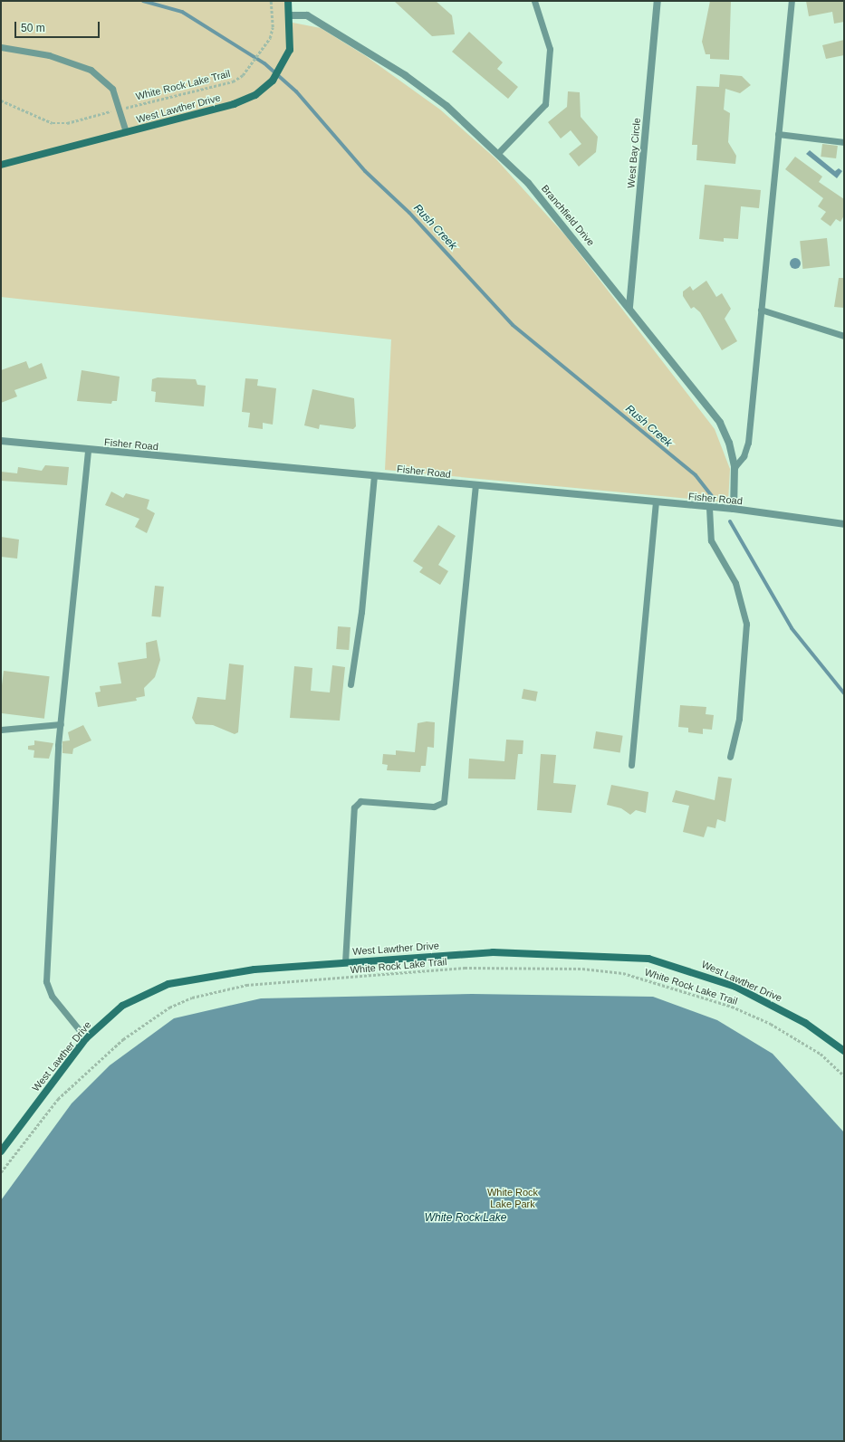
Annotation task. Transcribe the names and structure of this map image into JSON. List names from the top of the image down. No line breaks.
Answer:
{"streets":{"street":["West Lawther Drive","West Bay Circle","Branchfield Drive","Fisher Road"],"path":["White Rock Lake Trail"]},"crossings":[["West Lawther Drive","Branchfield Drive"],["West Bay Circle","Branchfield Drive"],["Branchfield Drive","Fisher Road"]],"water":["Rush Creek","White Rock Lake"],"parks":["White Rock Lake Park"],"scale_bar":"50 m"}
